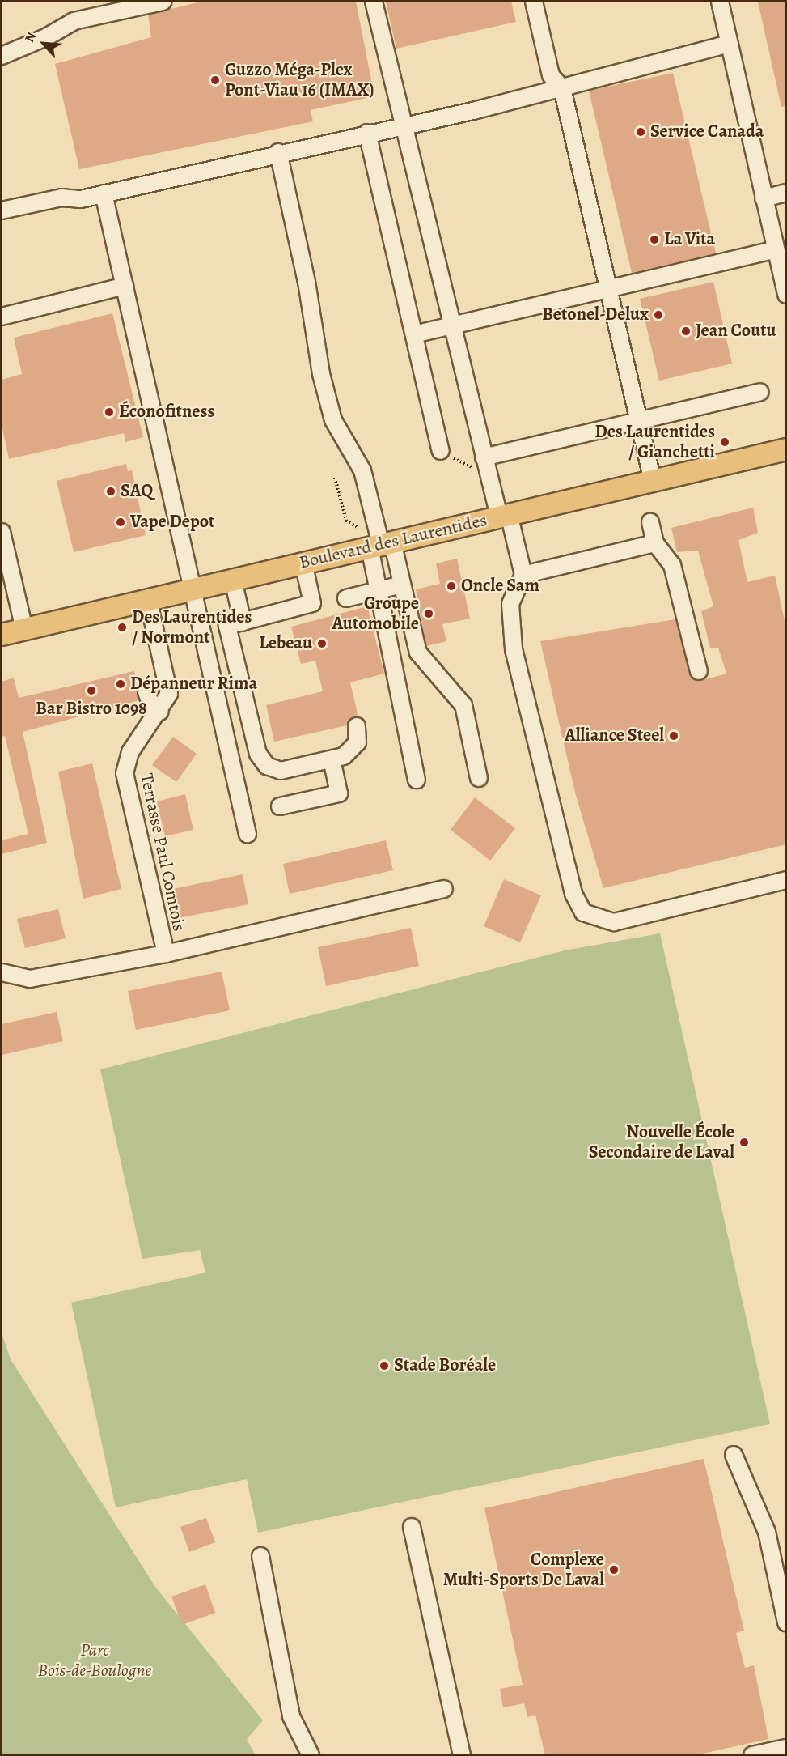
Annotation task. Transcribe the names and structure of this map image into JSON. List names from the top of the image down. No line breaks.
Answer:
{"streets":{"main road":["Boulevard des Laurentides"],"street":["Terrasse Paul Comtois"]},"crossings":[["Boulevard des Laurentides","Terrasse Paul Comtois"]],"parks":["Parc Bois-de-Boulogne"],"places":["Guzzo Méga-Plex Pont-Viau 16 (IMAX)","Service Canada","La Vita","Betonel-Delux","Jean Coutu","Éconofitness","Des Laurentides / Gianchetti","SAQ","Vape Depot","Oncle Sam","Groupe Automobile","Des Laurentides / Normont","Lebeau","Dépanneur Rima","Bar Bistro 1098","Alliance Steel","Nouvelle École Secondaire de Laval","Stade Boréale","Complexe Multi-Sports De Laval"],"north":"top left"}
